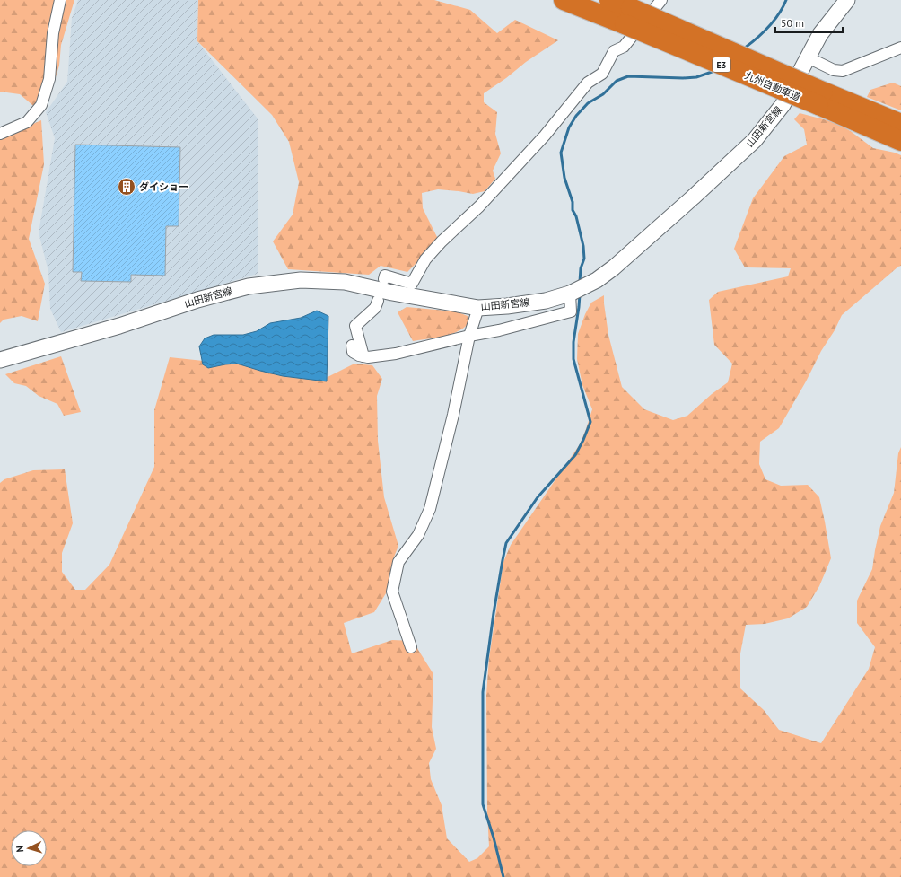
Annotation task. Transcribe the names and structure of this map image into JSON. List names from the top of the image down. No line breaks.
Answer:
{"streets":{"highway":["E3","九州自動車道"],"main road":["山田新宮線"]},"places":{"building":["ダイショー"]},"scale_bar":"50 m","north":"left"}
